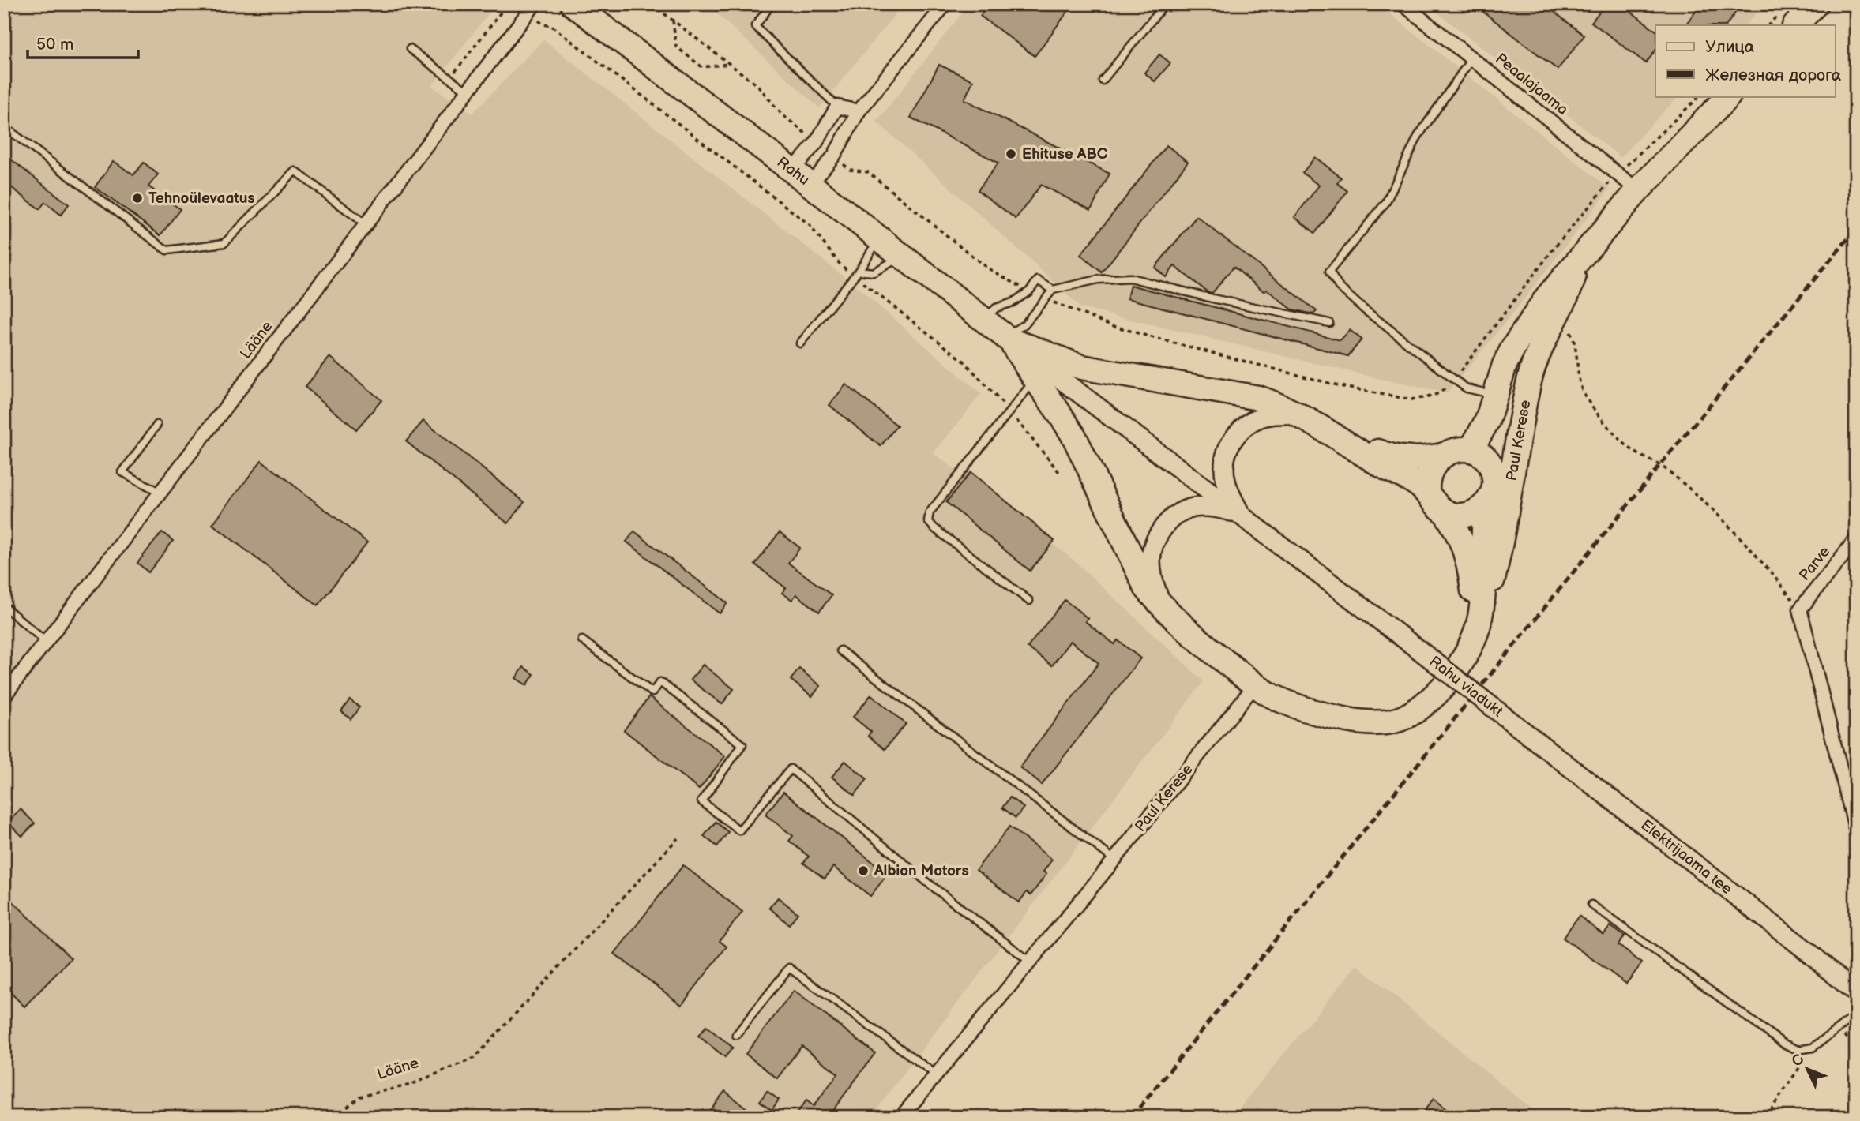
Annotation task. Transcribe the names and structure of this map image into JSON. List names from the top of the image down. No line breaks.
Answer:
{"streets":{"highway":["Rahu","Paul Kerese"],"street":["Peaalajaama","Lääne","Parve","Rahu viadukt","Elektrijaama tee"]},"crossings":[["Peaalajaama","Paul Kerese"],["Rahu","Rahu viadukt"],["Rahu viadukt","Elektrijaama tee"]],"places":["Ehituse ABC","Tehnoülevaatus","Albion Motors"],"legend":["Улица","Железная дорога"],"scale_bar":"50 m","north":"top left"}
